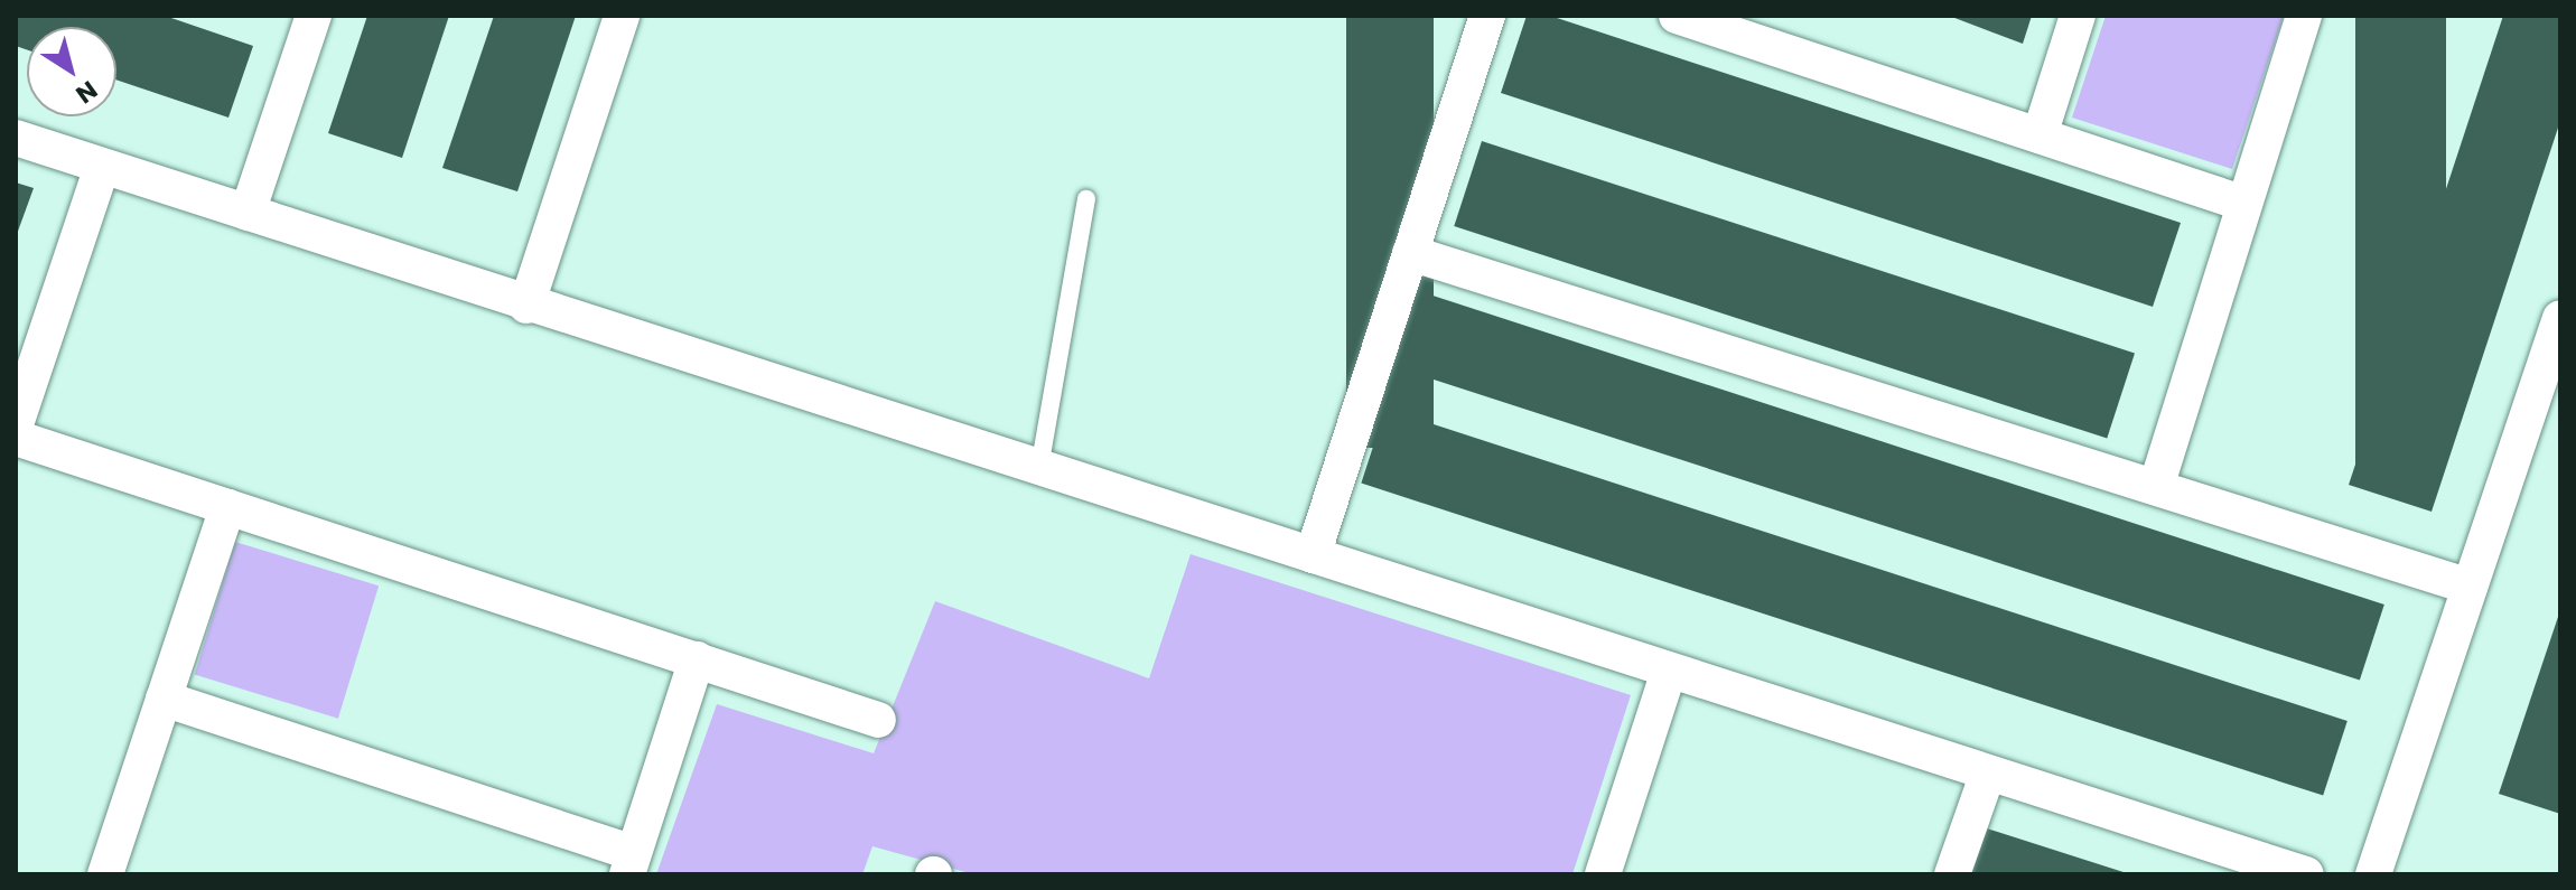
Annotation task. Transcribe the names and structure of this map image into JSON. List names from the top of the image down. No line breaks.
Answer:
{"north":"bottom right"}
